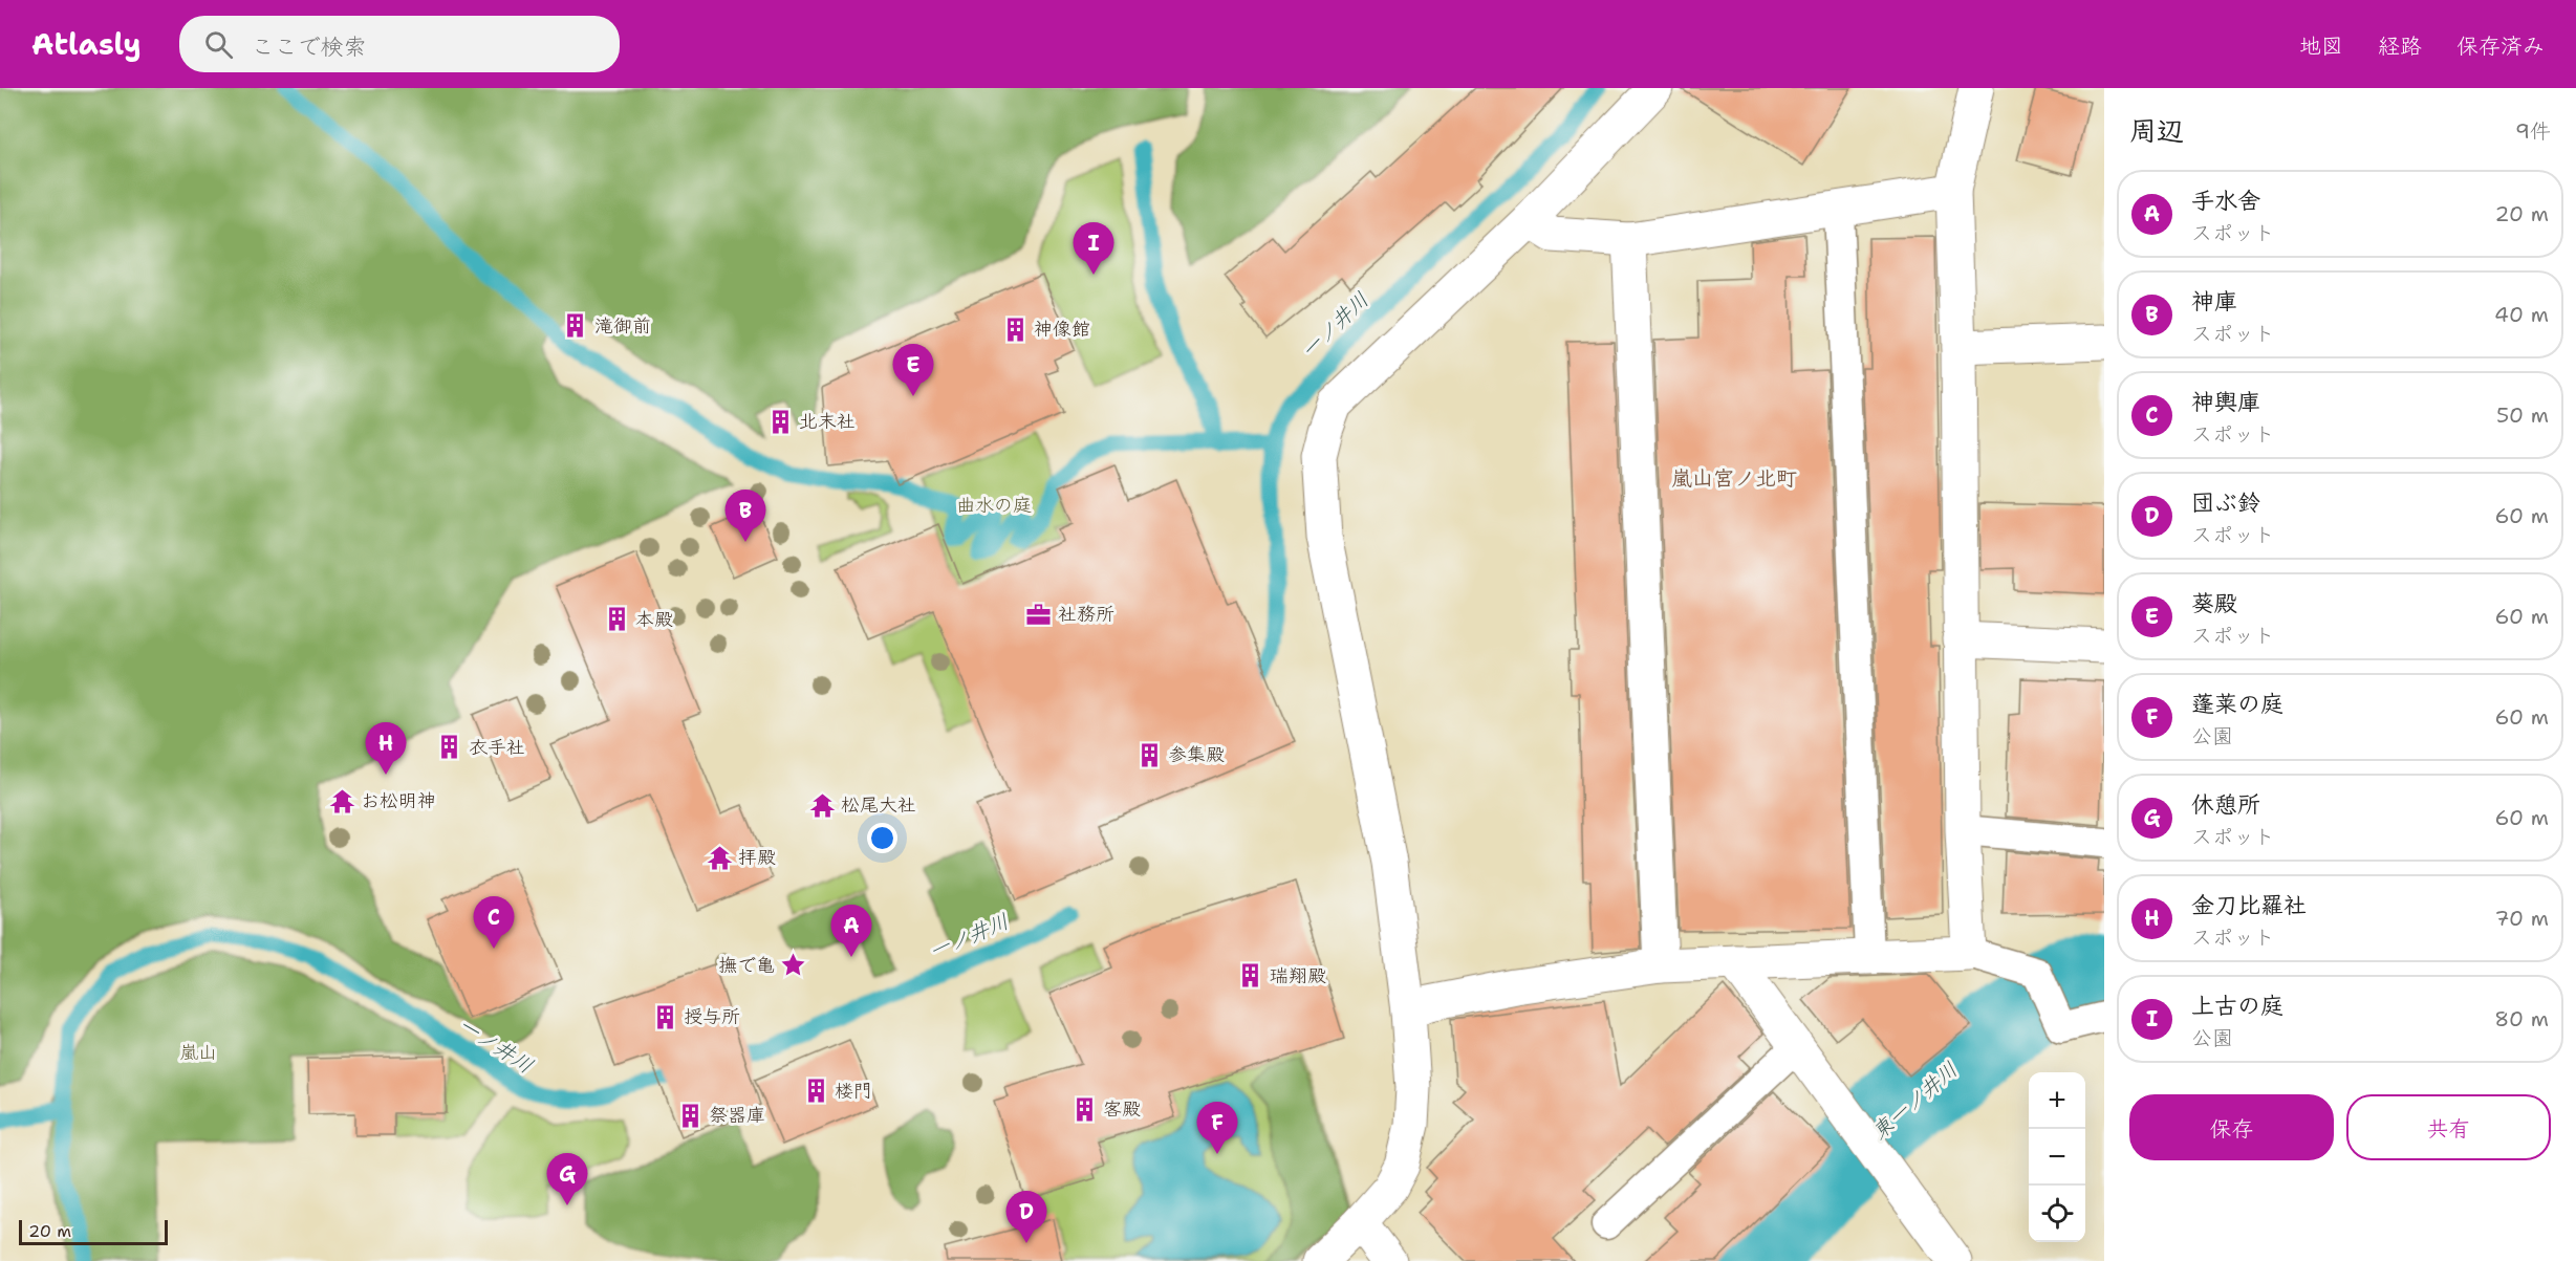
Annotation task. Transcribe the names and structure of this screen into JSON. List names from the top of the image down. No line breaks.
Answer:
{"districts":["嵐山宮ノ北町"],"water":["一ノ井川","東一ノ井川"],"parks":["曲水の庭","嵐山"],"places":{"building":["滝御前","神像館","北末社","本殿","衣手社","参集殿","瑞翔殿","授与所","楼門","客殿","祭器庫"],"office":["社務所"],"temple":["お松明神","松尾大社","拝殿"],"place":["撫で亀"]},"scale_bar":"20 m","page":{"header":"Atlasly","search":"ここで検索","nav":["地図","経路","保存済み"],"heading":["周辺","9件"],"list":[{"mark":"A","name":"手水舍","note":"スポット","value":"20 m"},{"mark":"B","name":"神庫","note":"スポット","value":"40 m"},{"mark":"C","name":"神輿庫","note":"スポット","value":"50 m"},{"mark":"D","name":"団ぶ鈴","note":"スポット","value":"60 m"},{"mark":"E","name":"葵殿","note":"スポット","value":"60 m"},{"mark":"F","name":"蓬莱の庭","note":"公園","value":"60 m"},{"mark":"G","name":"休憩所","note":"スポット","value":"60 m"},{"mark":"H","name":"金刀比羅社","note":"スポット","value":"70 m"},{"mark":"I","name":"上古の庭","note":"公園","value":"80 m"}],"pins":["I","E","B","H","C","A","F","G","D"],"map_buttons":["+","−"],"buttons":["保存","共有"],"scale":"20 m"}}
